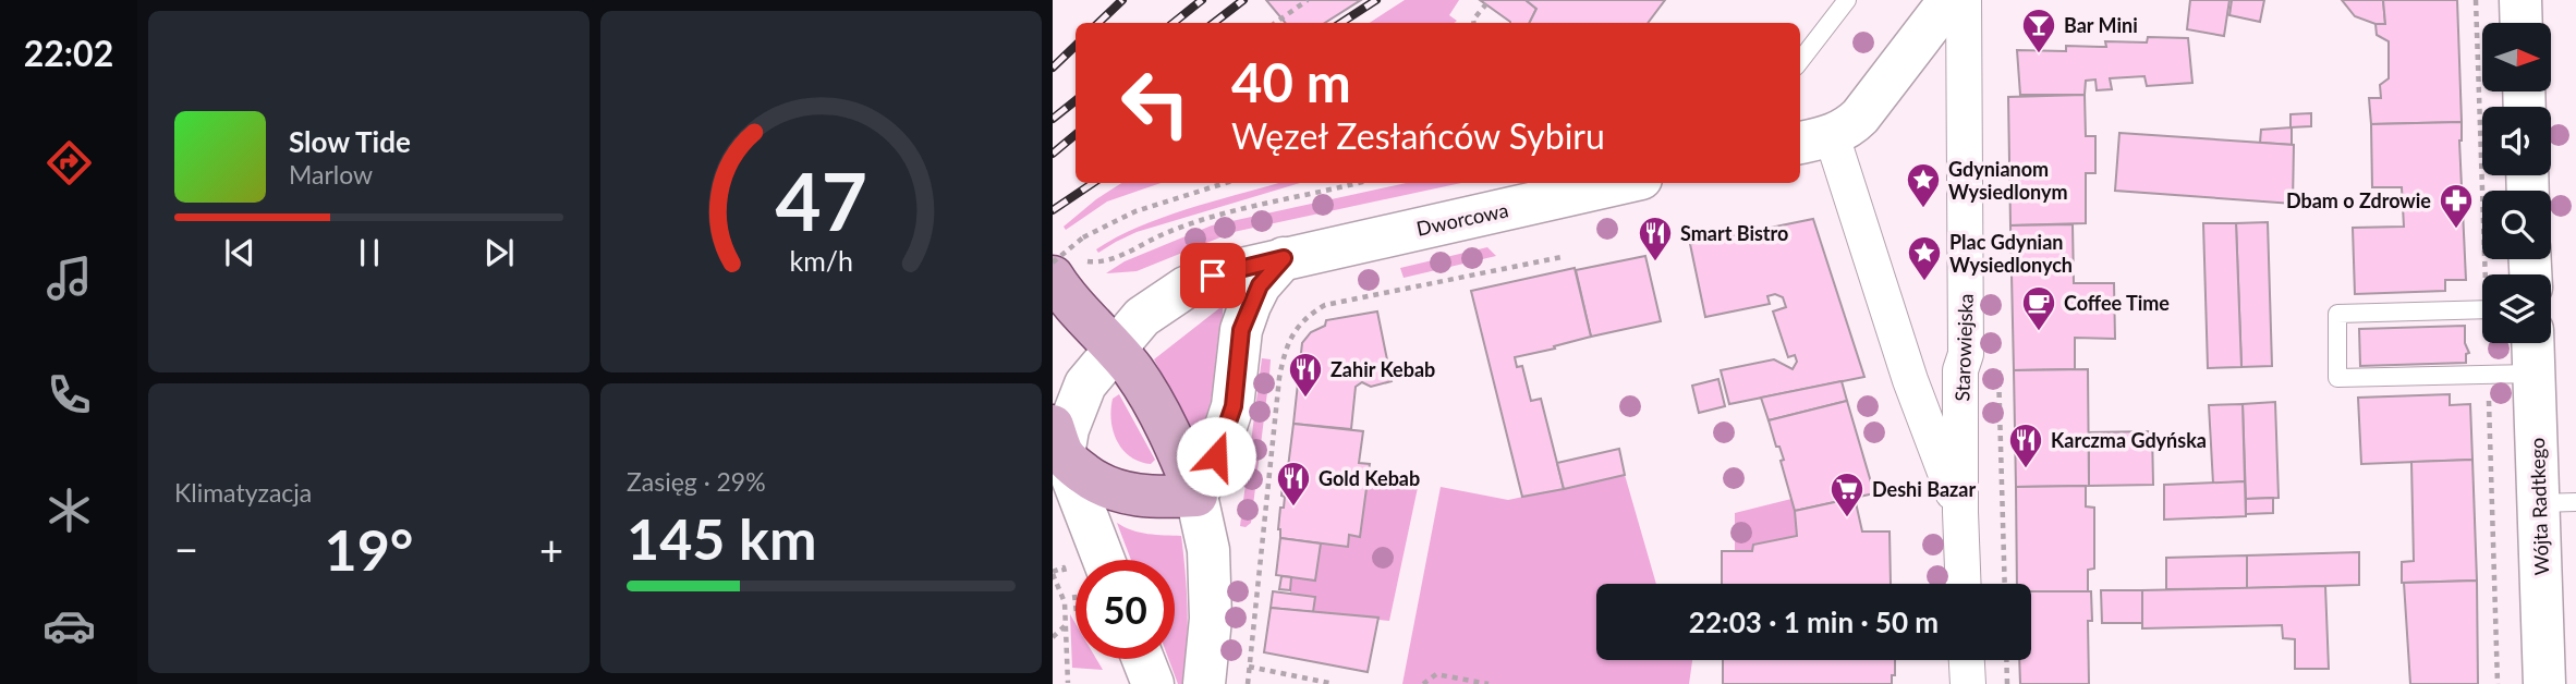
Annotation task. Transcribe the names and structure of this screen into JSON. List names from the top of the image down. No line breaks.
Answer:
{"streets":{"main road":["Dworcowa","Wójta Radtkego"],"street":["Starowiejska"]},"places":{"bar":["Bar Mini"],"place":["Gdynianom Wysiedlonym","Plac Gdynian Wysiedlonych"],"pharmacy":["Dbam o Zdrowie"],"restaurant":["Smart Bistro","Zahir Kebab","Karczma Gdyńska","Gold Kebab"],"cafe":["Coffee Time"],"supermarket":["Deshi Bazar"]},"north":"right","page":{"tabs":"22:02","turn":["40 m","Węzeł Zesłańców Sybiru"],"song":["Slow Tide","Marlow"],"tile":["Klimatyzacja",["Zasięg · 29%","145 km"]],"heat":["−","19°","+"],"limit":"50","trip":"22:03 · 1 min · 50 m","gauge":["47","km/h"]}}
